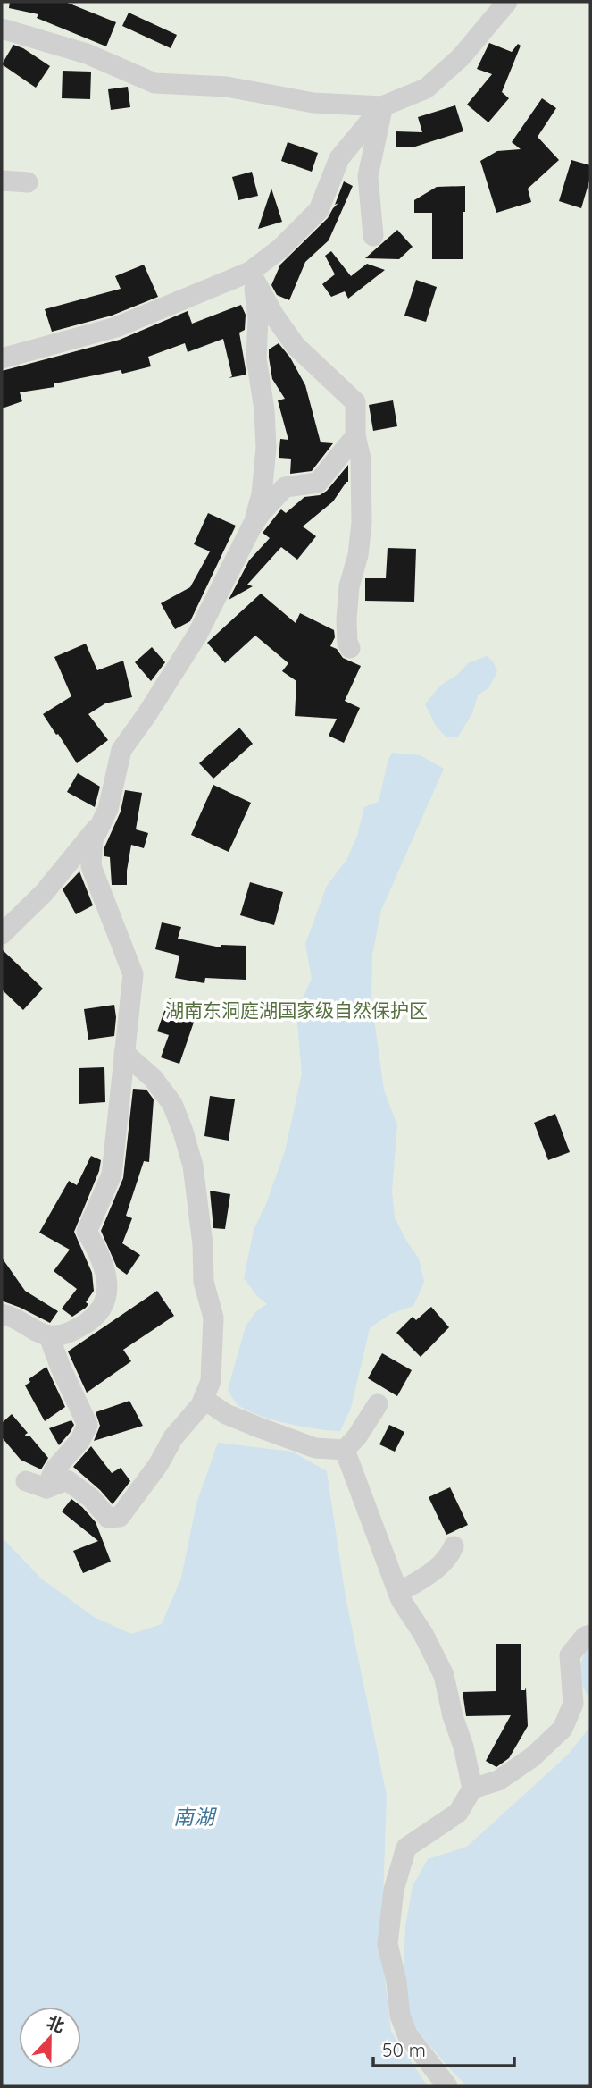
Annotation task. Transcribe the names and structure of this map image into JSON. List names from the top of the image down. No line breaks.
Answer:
{"water":["南湖"],"parks":["湖南东洞庭湖国家级自然保护区"],"scale_bar":"50 m","north":"top"}
